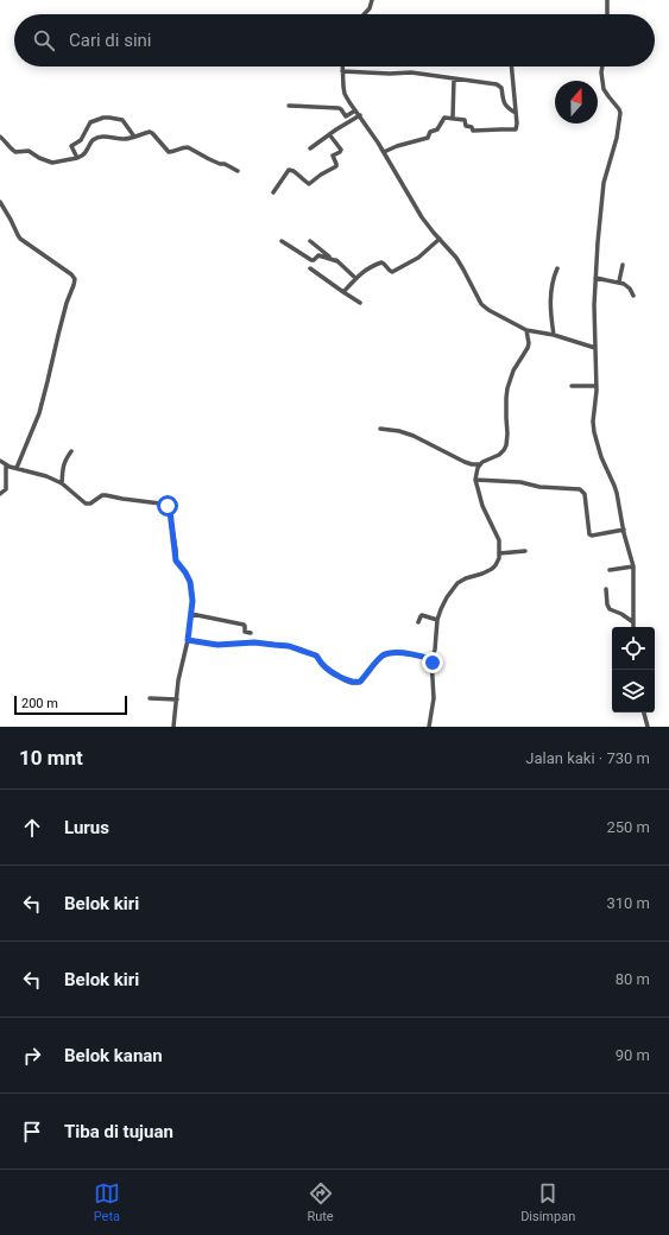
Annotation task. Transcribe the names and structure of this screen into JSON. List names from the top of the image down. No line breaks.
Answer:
{"scale_bar":"200 m","north":"top","page":{"search":"Cari di sini","scale":"200 m","heading":["10 mnt","Jalan kaki · 730 m"],"list":[["Lurus","250 m"],["Belok kiri","310 m"],["Belok kiri","80 m"],["Belok kanan","90 m"],"Tiba di tujuan"],"nav":["Peta","Rute","Disimpan"]}}
